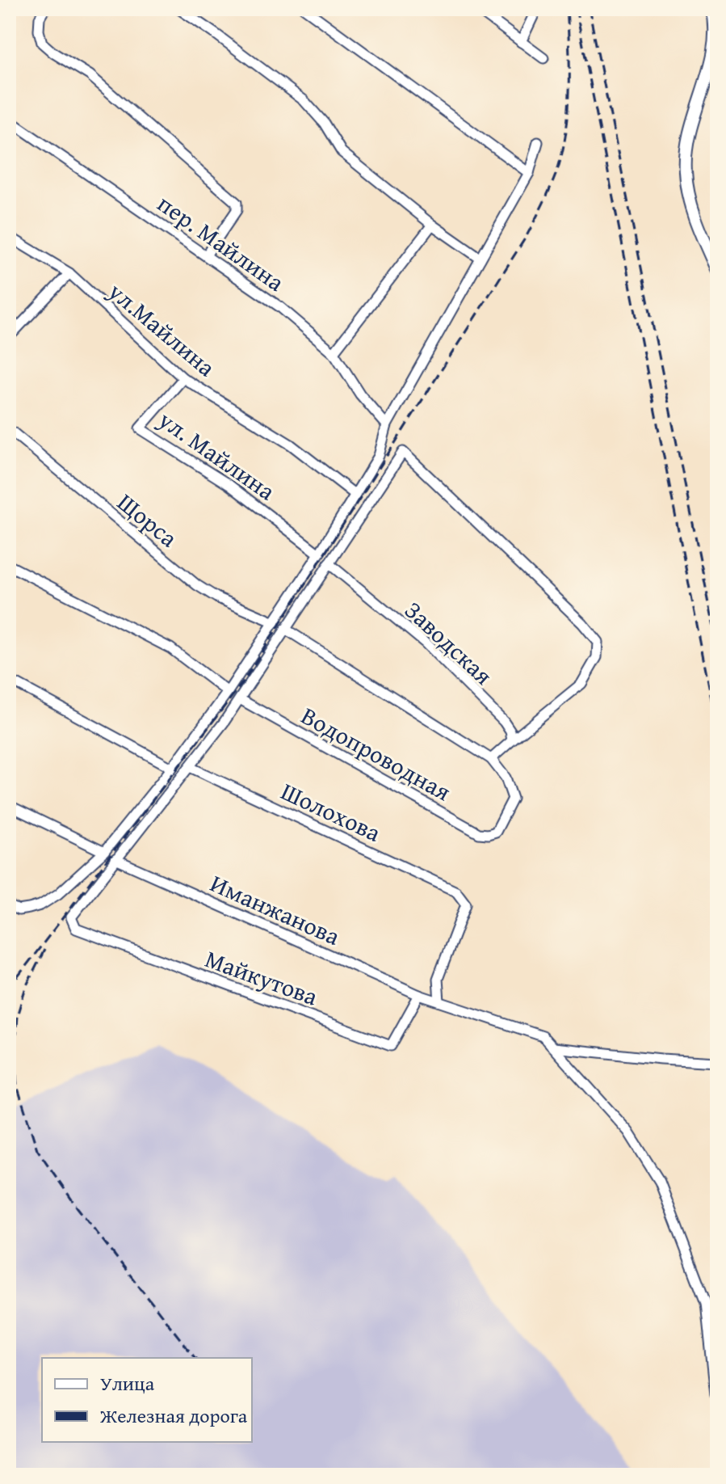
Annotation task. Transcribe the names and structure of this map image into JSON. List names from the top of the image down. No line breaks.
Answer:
{"streets":{"street":["пер. Майлина","ул.Майлина","ул. Майлина","Щорса","Заводская","Водопроводная","Шолохова","Иманжанова","Майкутова"]},"crossings":[["ул.Майлина","ул. Майлина"],["Шолохова","Иманжанова"],["Иманжанова","Майкутова"]],"legend":["Улица","Железная дорога"]}
